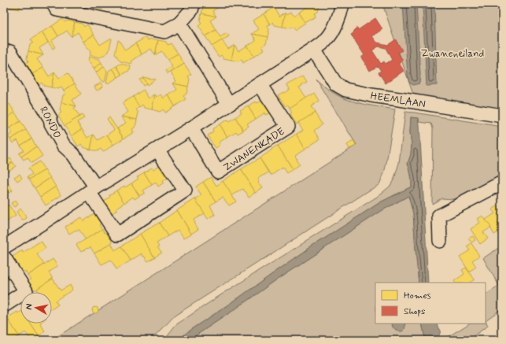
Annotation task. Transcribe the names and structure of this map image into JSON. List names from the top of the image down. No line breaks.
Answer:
{"streets":{"street":["HEEMLAAN","RONDO","ZWANENKADE"]},"parks":["Zwaneneiland"],"legend":["Homes","Shops"],"north":"left"}
